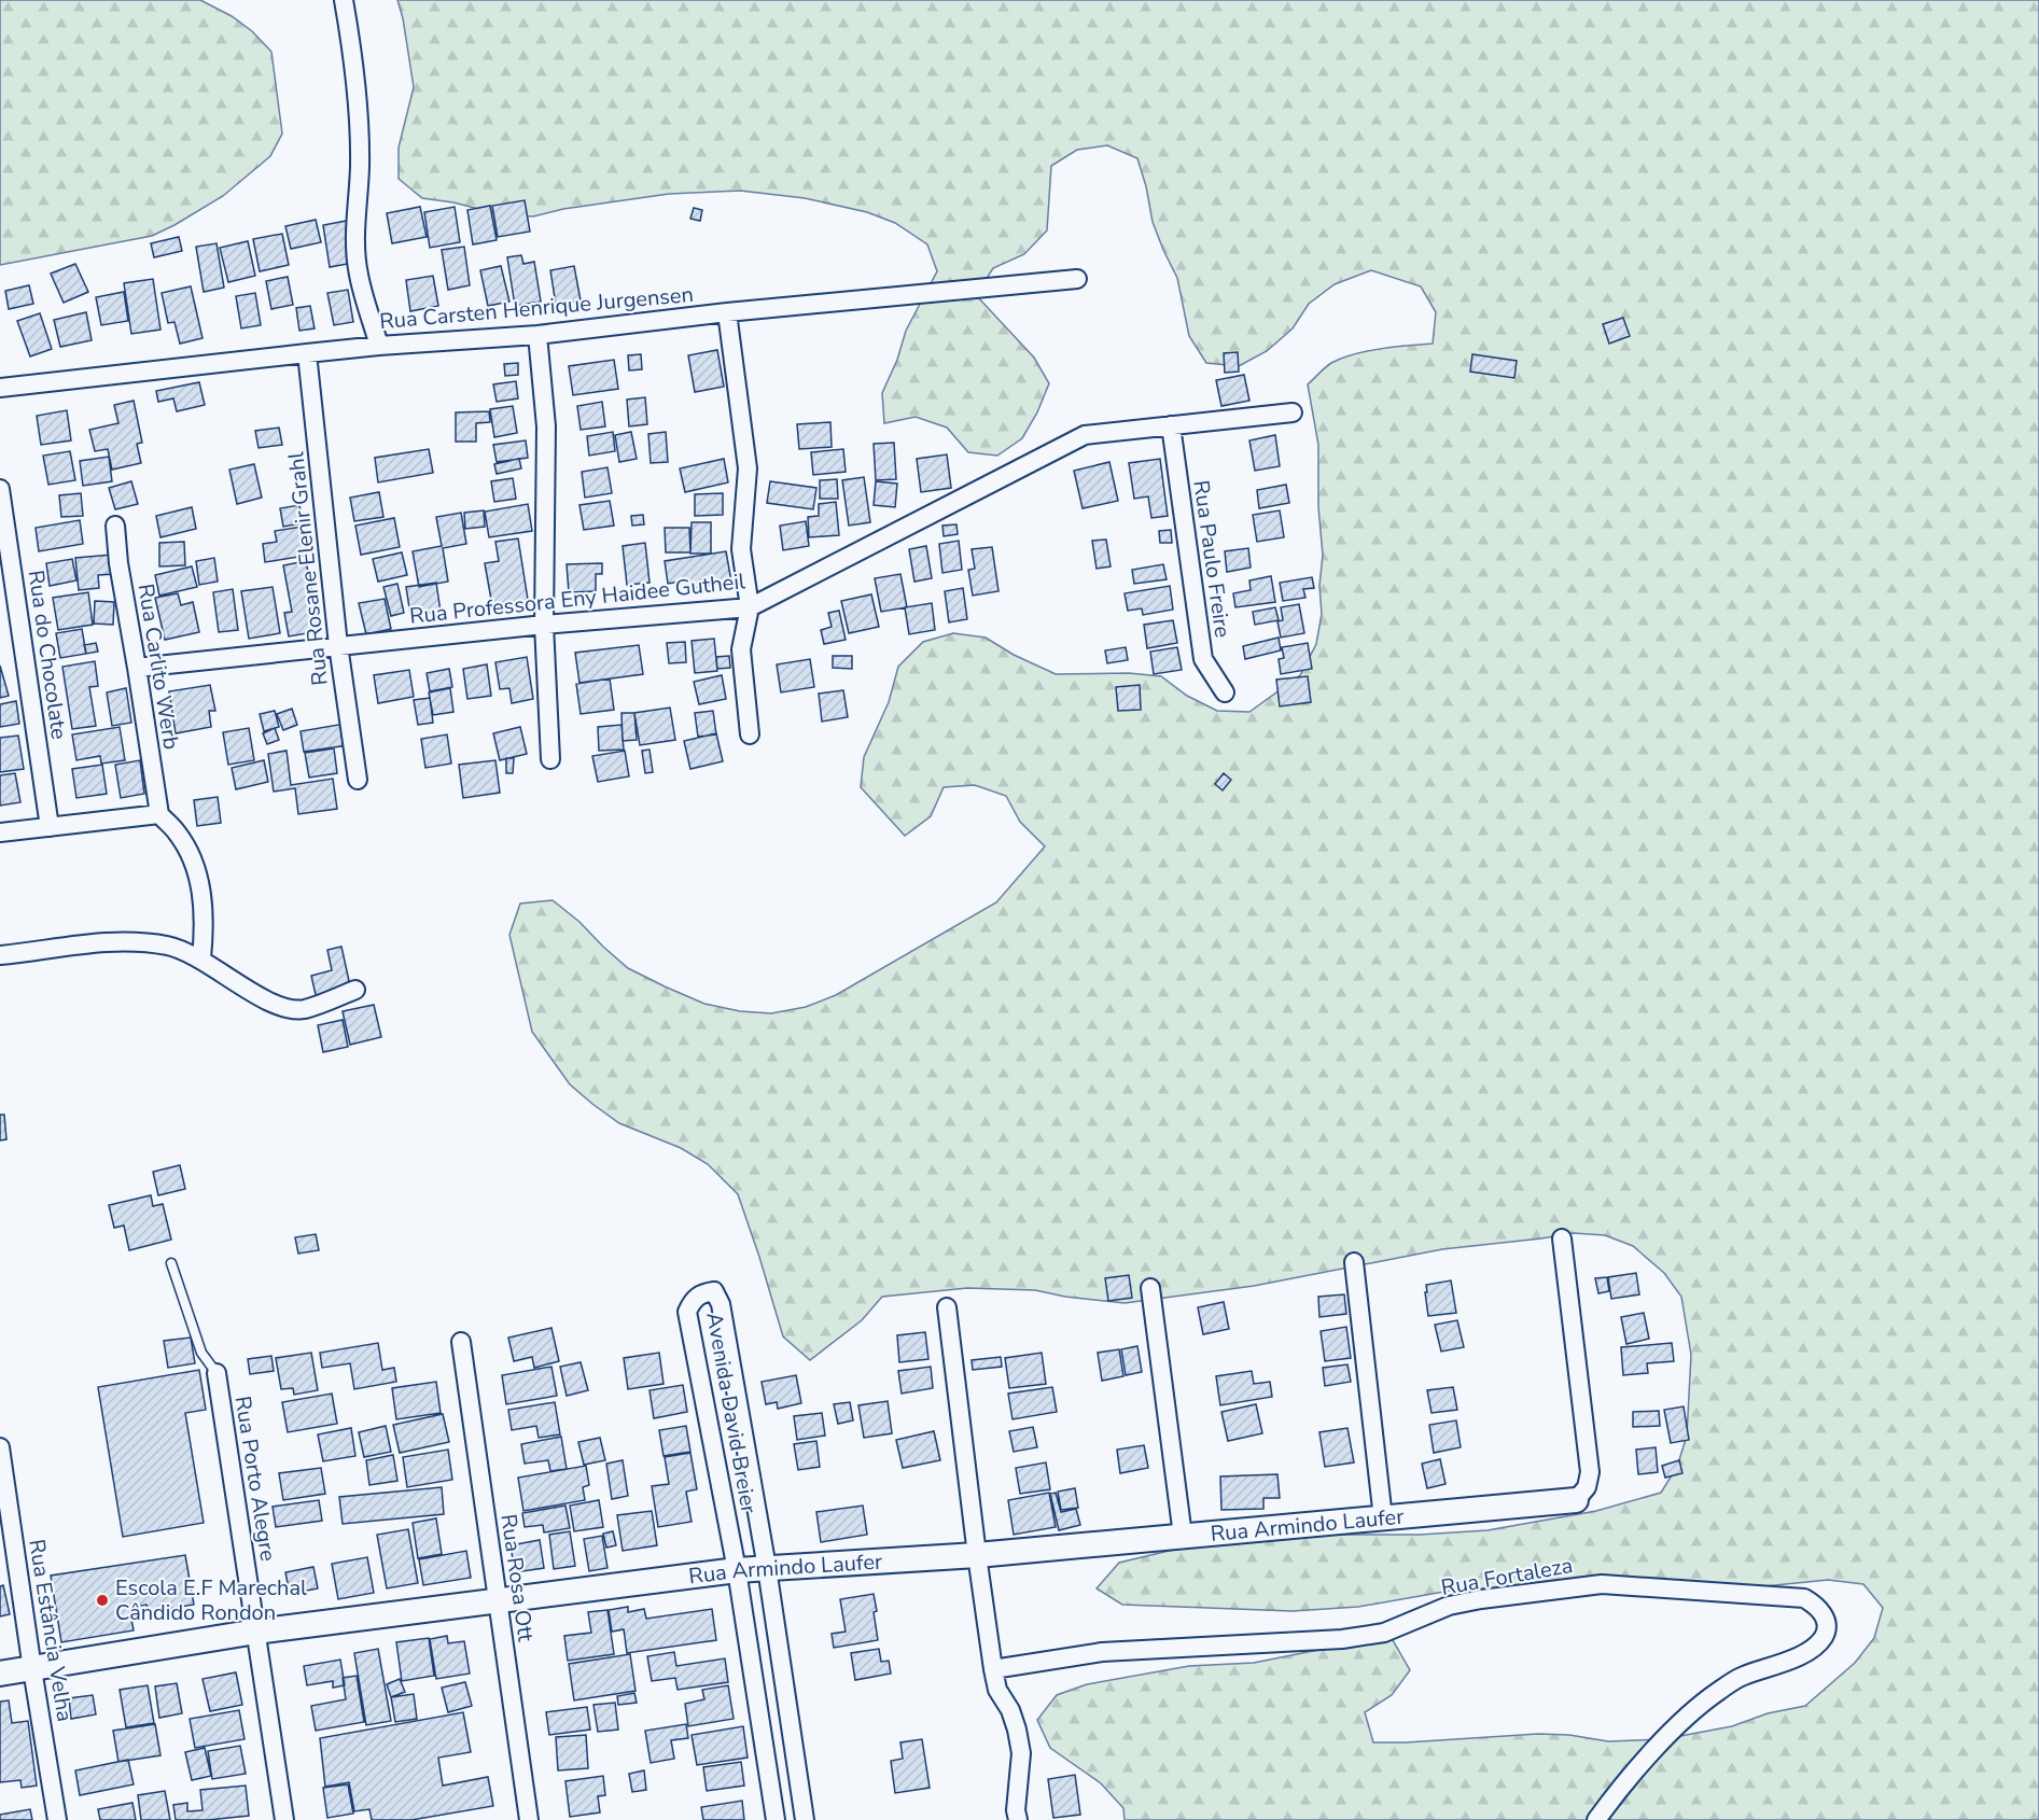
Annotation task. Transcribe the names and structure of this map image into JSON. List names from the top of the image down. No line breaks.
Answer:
{"streets":{"street":["Rua Carsten Henrique Jurgensen","Rua Paulo Freire","Rua Rosane Elenir Grahl","Rua Professora Eny Haidee Gutheil","Rua do Chocolate","Rua Carlito Werb","Avenida David Breier","Rua Porto Alegre","Rua Armindo Laufer","Rua Fortaleza","Rua Rosa Ott","Rua Estância Velha"]},"crossings":[["Rua Carsten Henrique Jurgensen","Rua Rosane Elenir Grahl"],["Rua Paulo Freire","Rua Professora Eny Haidee Gutheil"],["Rua Rosane Elenir Grahl","Rua Professora Eny Haidee Gutheil"],["Rua Professora Eny Haidee Gutheil","Rua Carlito Werb"],["Avenida David Breier","Rua Armindo Laufer"],["Rua Porto Alegre","Rua Armindo Laufer"],["Rua Armindo Laufer","Rua Rosa Ott"],["Rua Armindo Laufer","Rua Estância Velha"]],"places":["Escola E.F Marechal Cândido Rondon"]}
